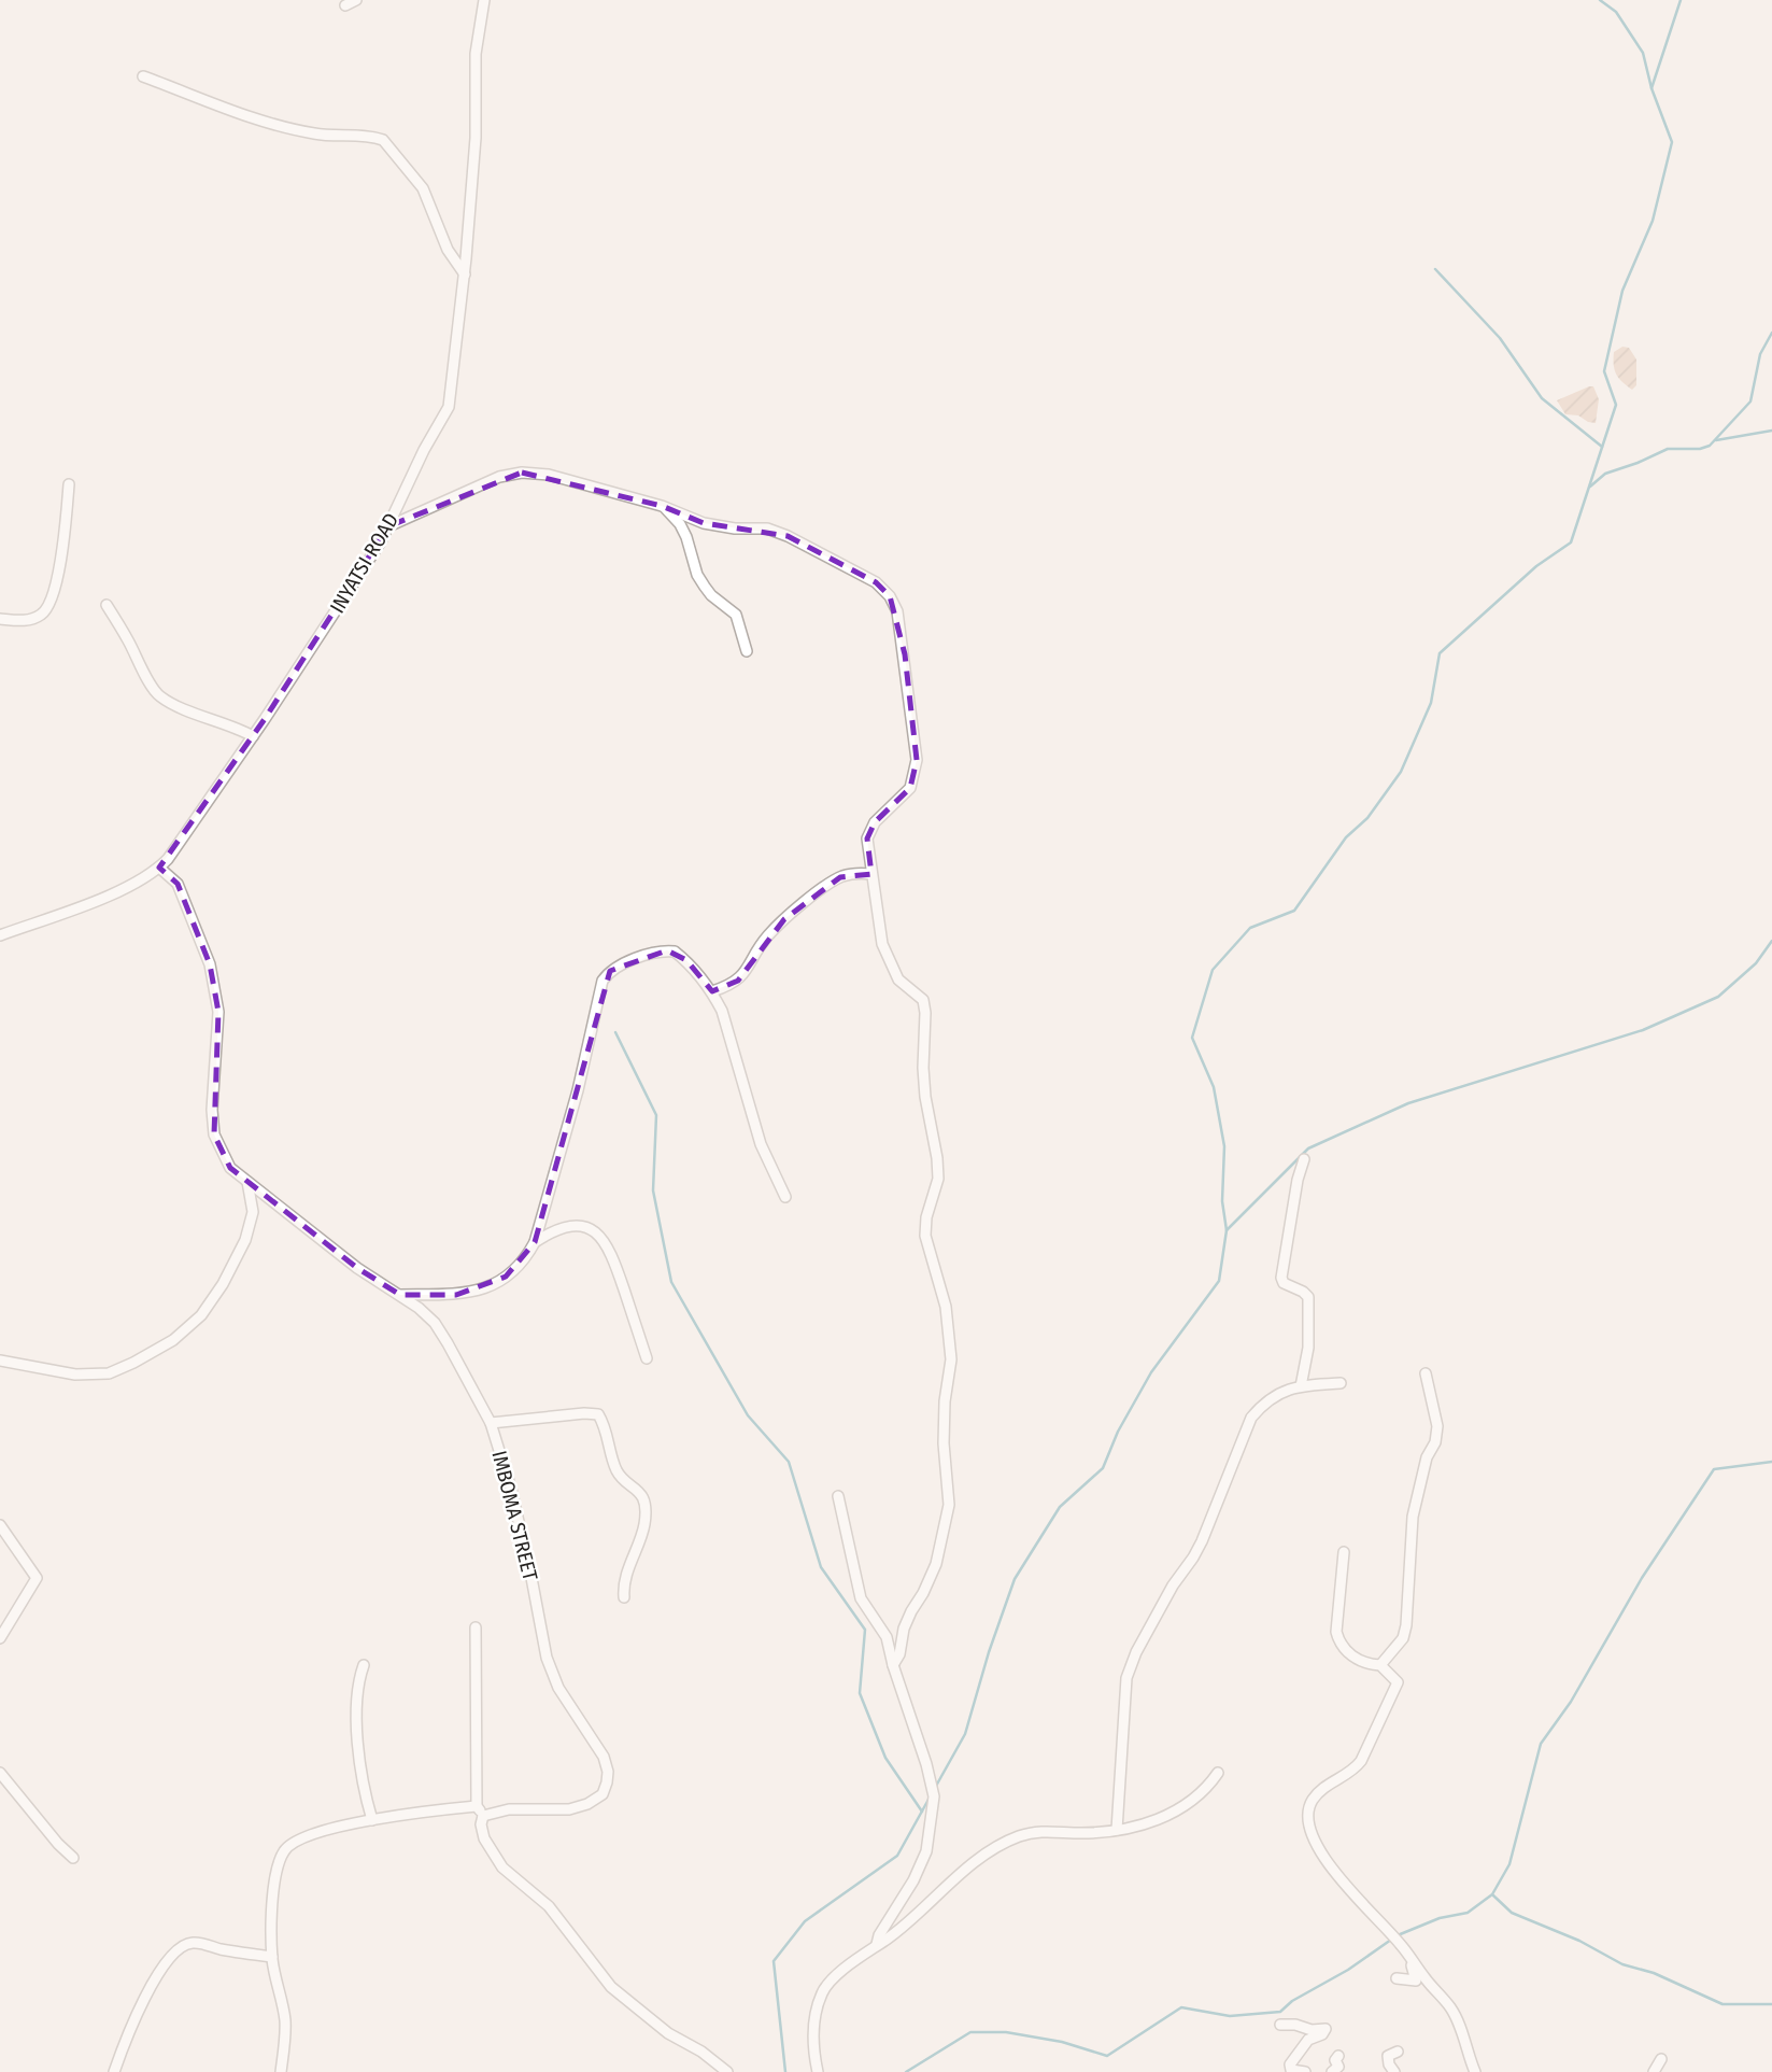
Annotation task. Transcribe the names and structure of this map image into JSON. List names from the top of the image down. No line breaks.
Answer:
{"streets":{"street":["INYATSI ROAD","IMBOMA STREET"]},"crossings":[["INYATSI ROAD","IMBOMA STREET"]]}
